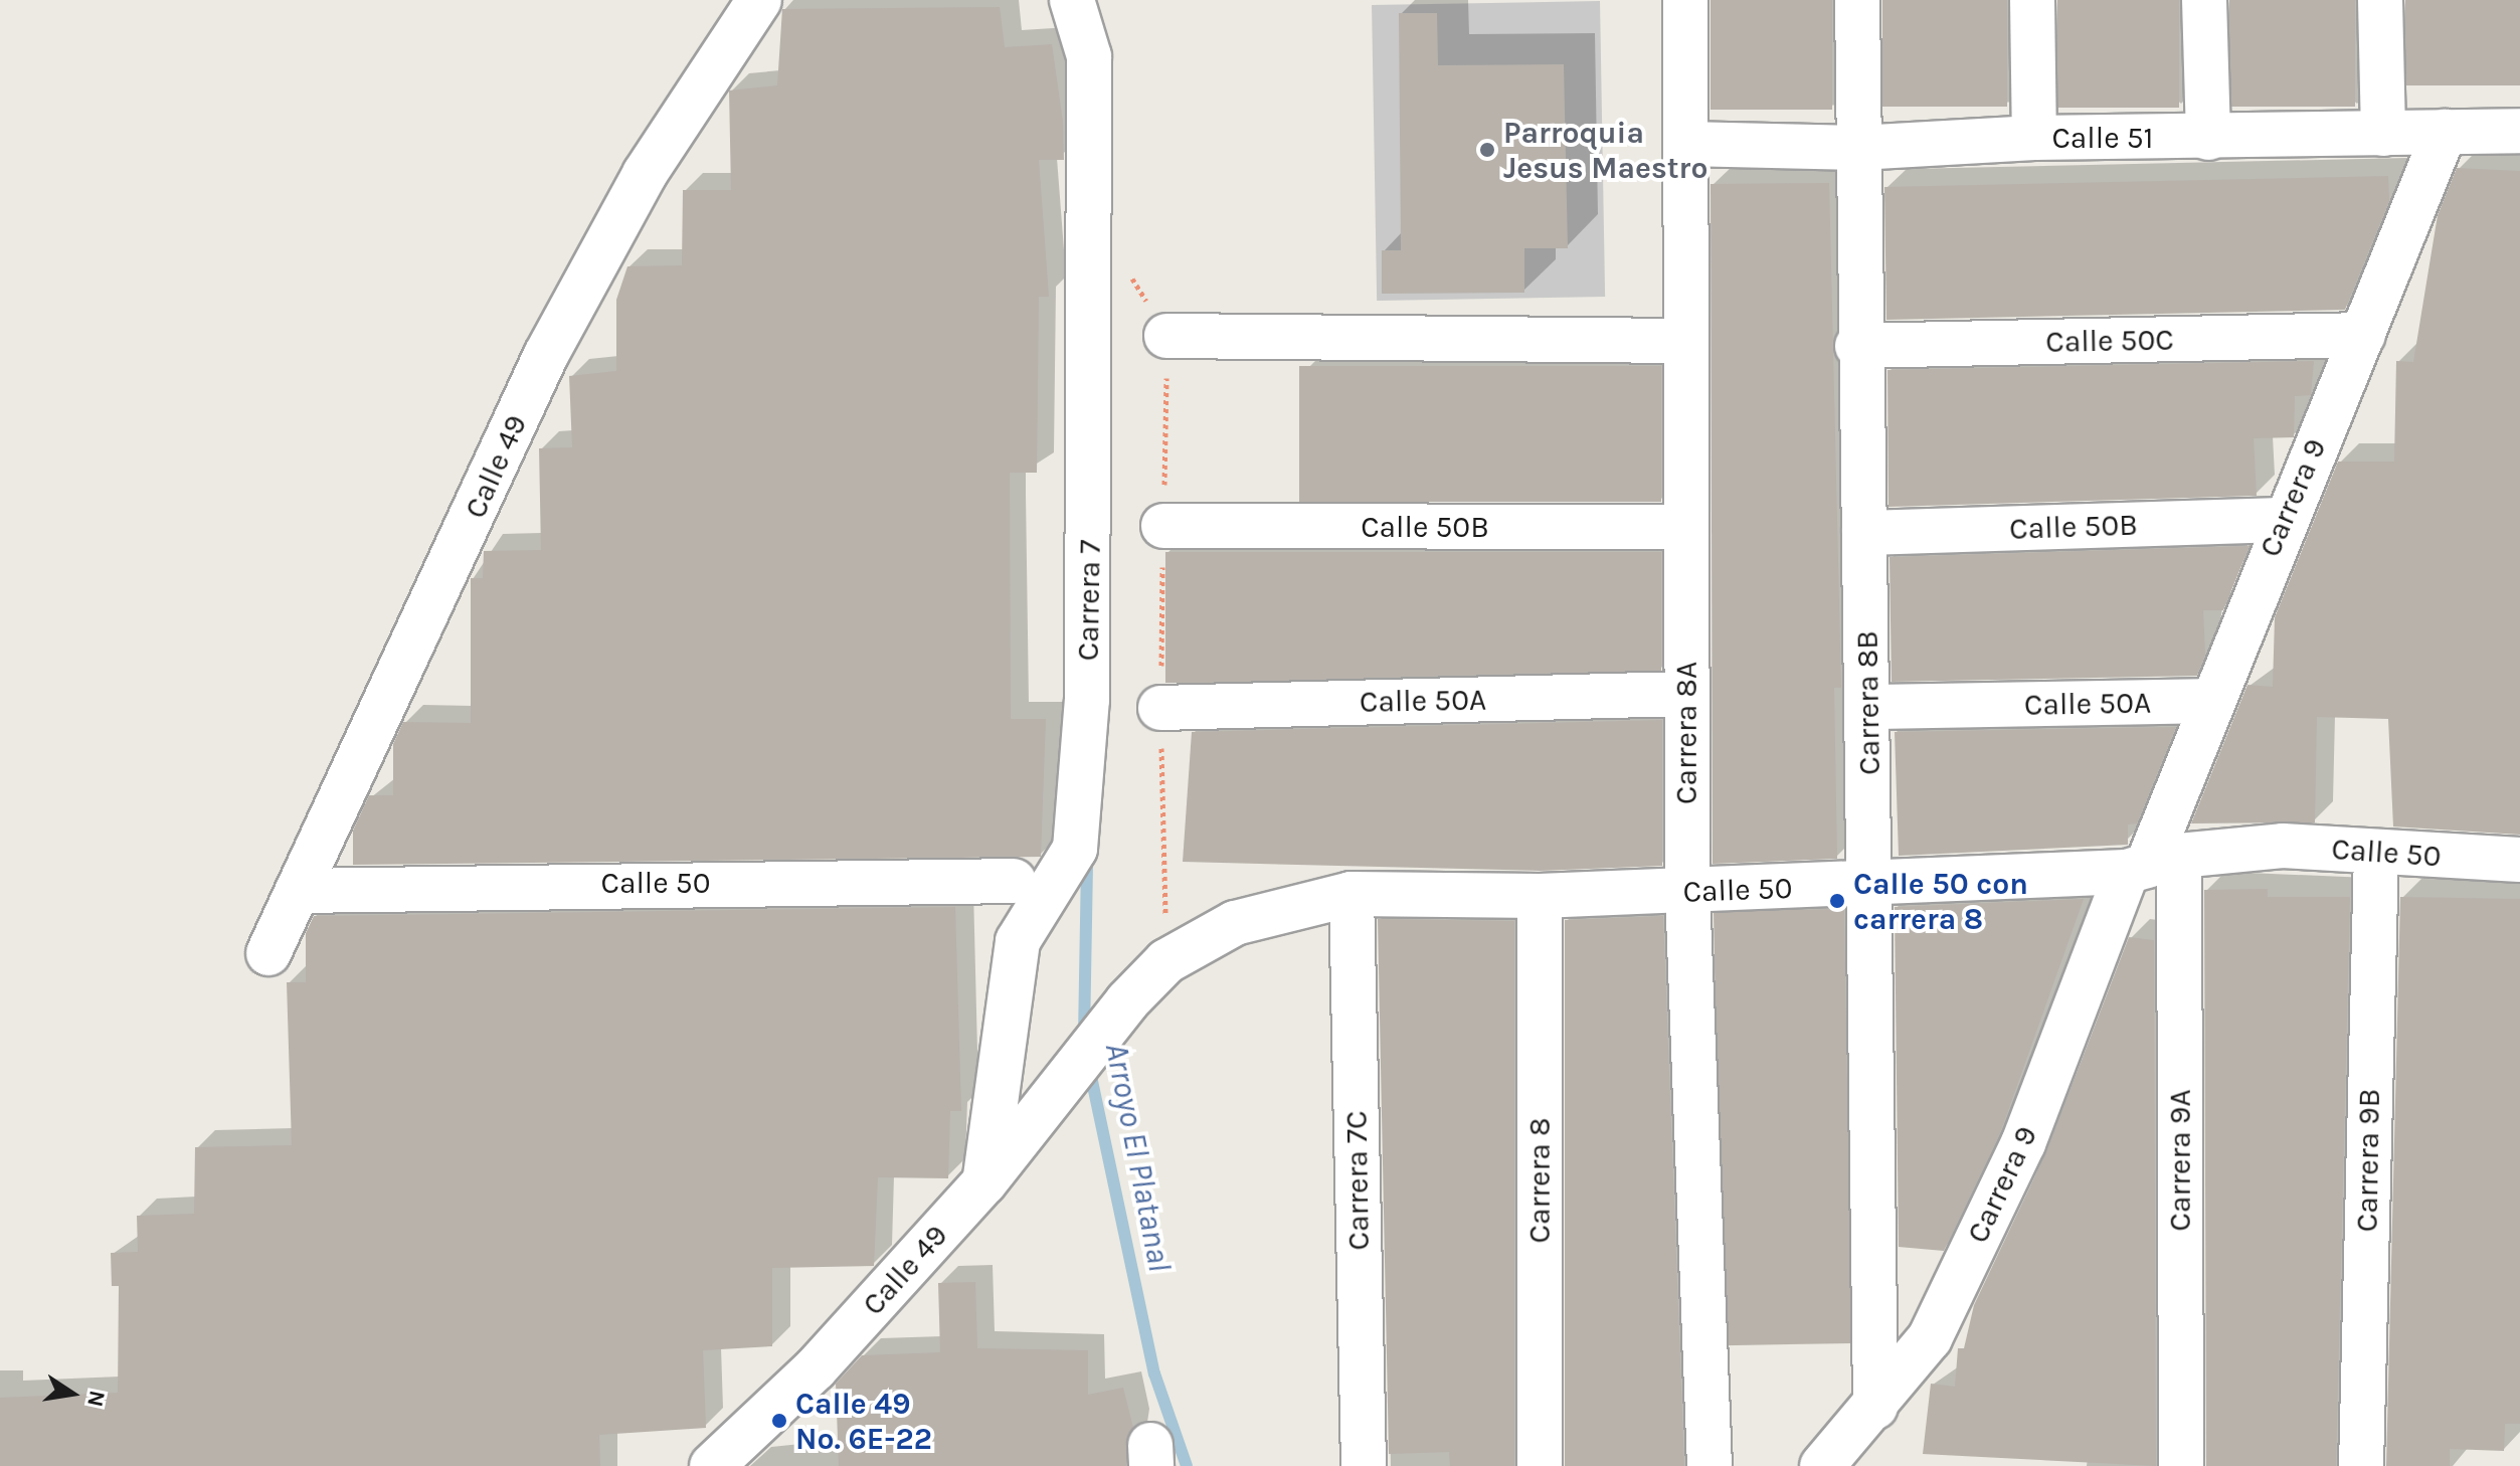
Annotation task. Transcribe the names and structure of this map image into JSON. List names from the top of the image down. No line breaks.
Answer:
{"streets":{"street":["Calle 51","Calle 50C","Calle 49","Carrera 9","Calle 50B","Carrera 7","Calle 50A","Carrera 8B","Carrera 8A","Calle 50","Carrera 9A","Carrera 9B","Carrera 7C","Carrera 8"]},"crossings":[["Calle 51","Carrera 9"],["Calle 51","Carrera 8B"],["Calle 51","Carrera 8A"],["Calle 50C","Carrera 9"],["Calle 50C","Carrera 8B"],["Calle 49","Carrera 7"],["Calle 49","Calle 50"],["Carrera 9","Calle 50B"],["Carrera 9","Calle 50A"],["Carrera 9","Carrera 8B"],["Carrera 9","Calle 50"],["Carrera 9","Carrera 9A"],["Calle 50B","Carrera 8B"],["Calle 50B","Carrera 8A"],["Calle 50A","Carrera 8B"],["Calle 50A","Carrera 8A"],["Carrera 8B","Calle 50"],["Carrera 8A","Calle 50"],["Calle 50","Carrera 9A"],["Calle 50","Carrera 9B"],["Calle 50","Carrera 7C"],["Calle 50","Carrera 8"]],"water":["Arroyo El Platanal"],"places":["Parroquia Jesus Maestro","Calle 50 con carrera 8","Calle 49 No. 6E-22"],"north":"right"}
